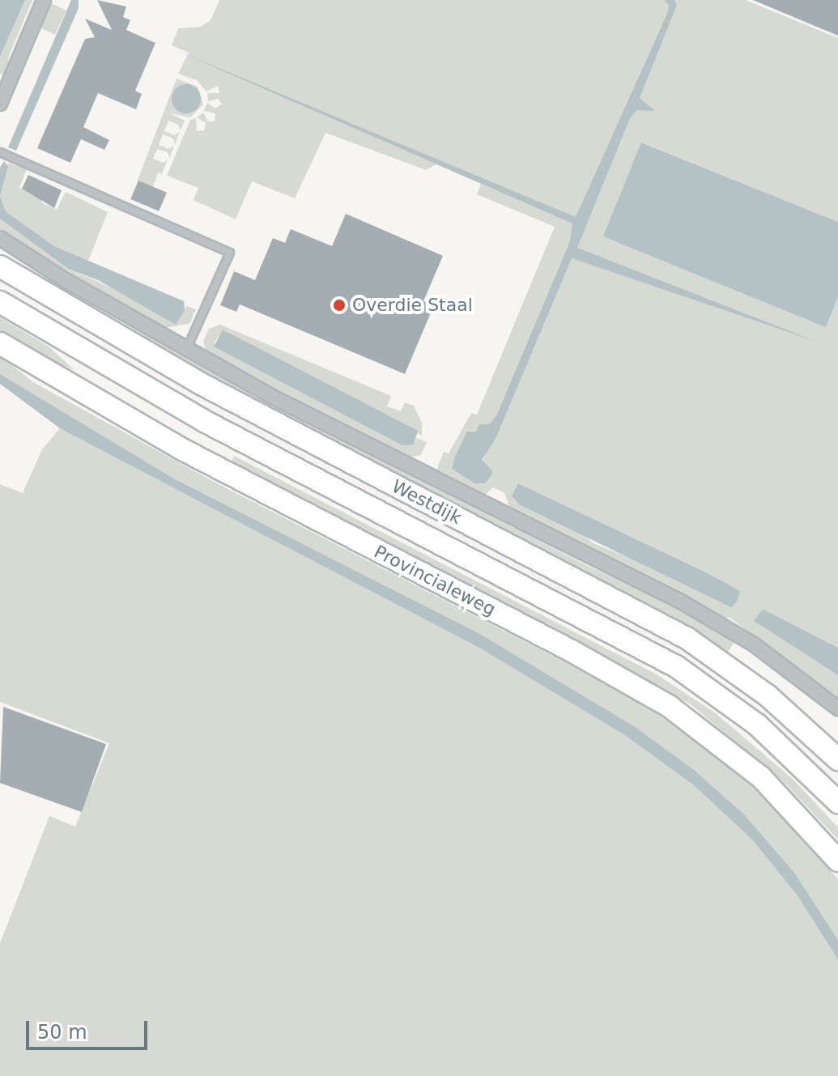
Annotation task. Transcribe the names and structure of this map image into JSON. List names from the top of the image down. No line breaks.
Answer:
{"streets":{"main road":["Westdijk","Provincialeweg"]},"places":["Overdie Staal"],"scale_bar":"50 m"}
